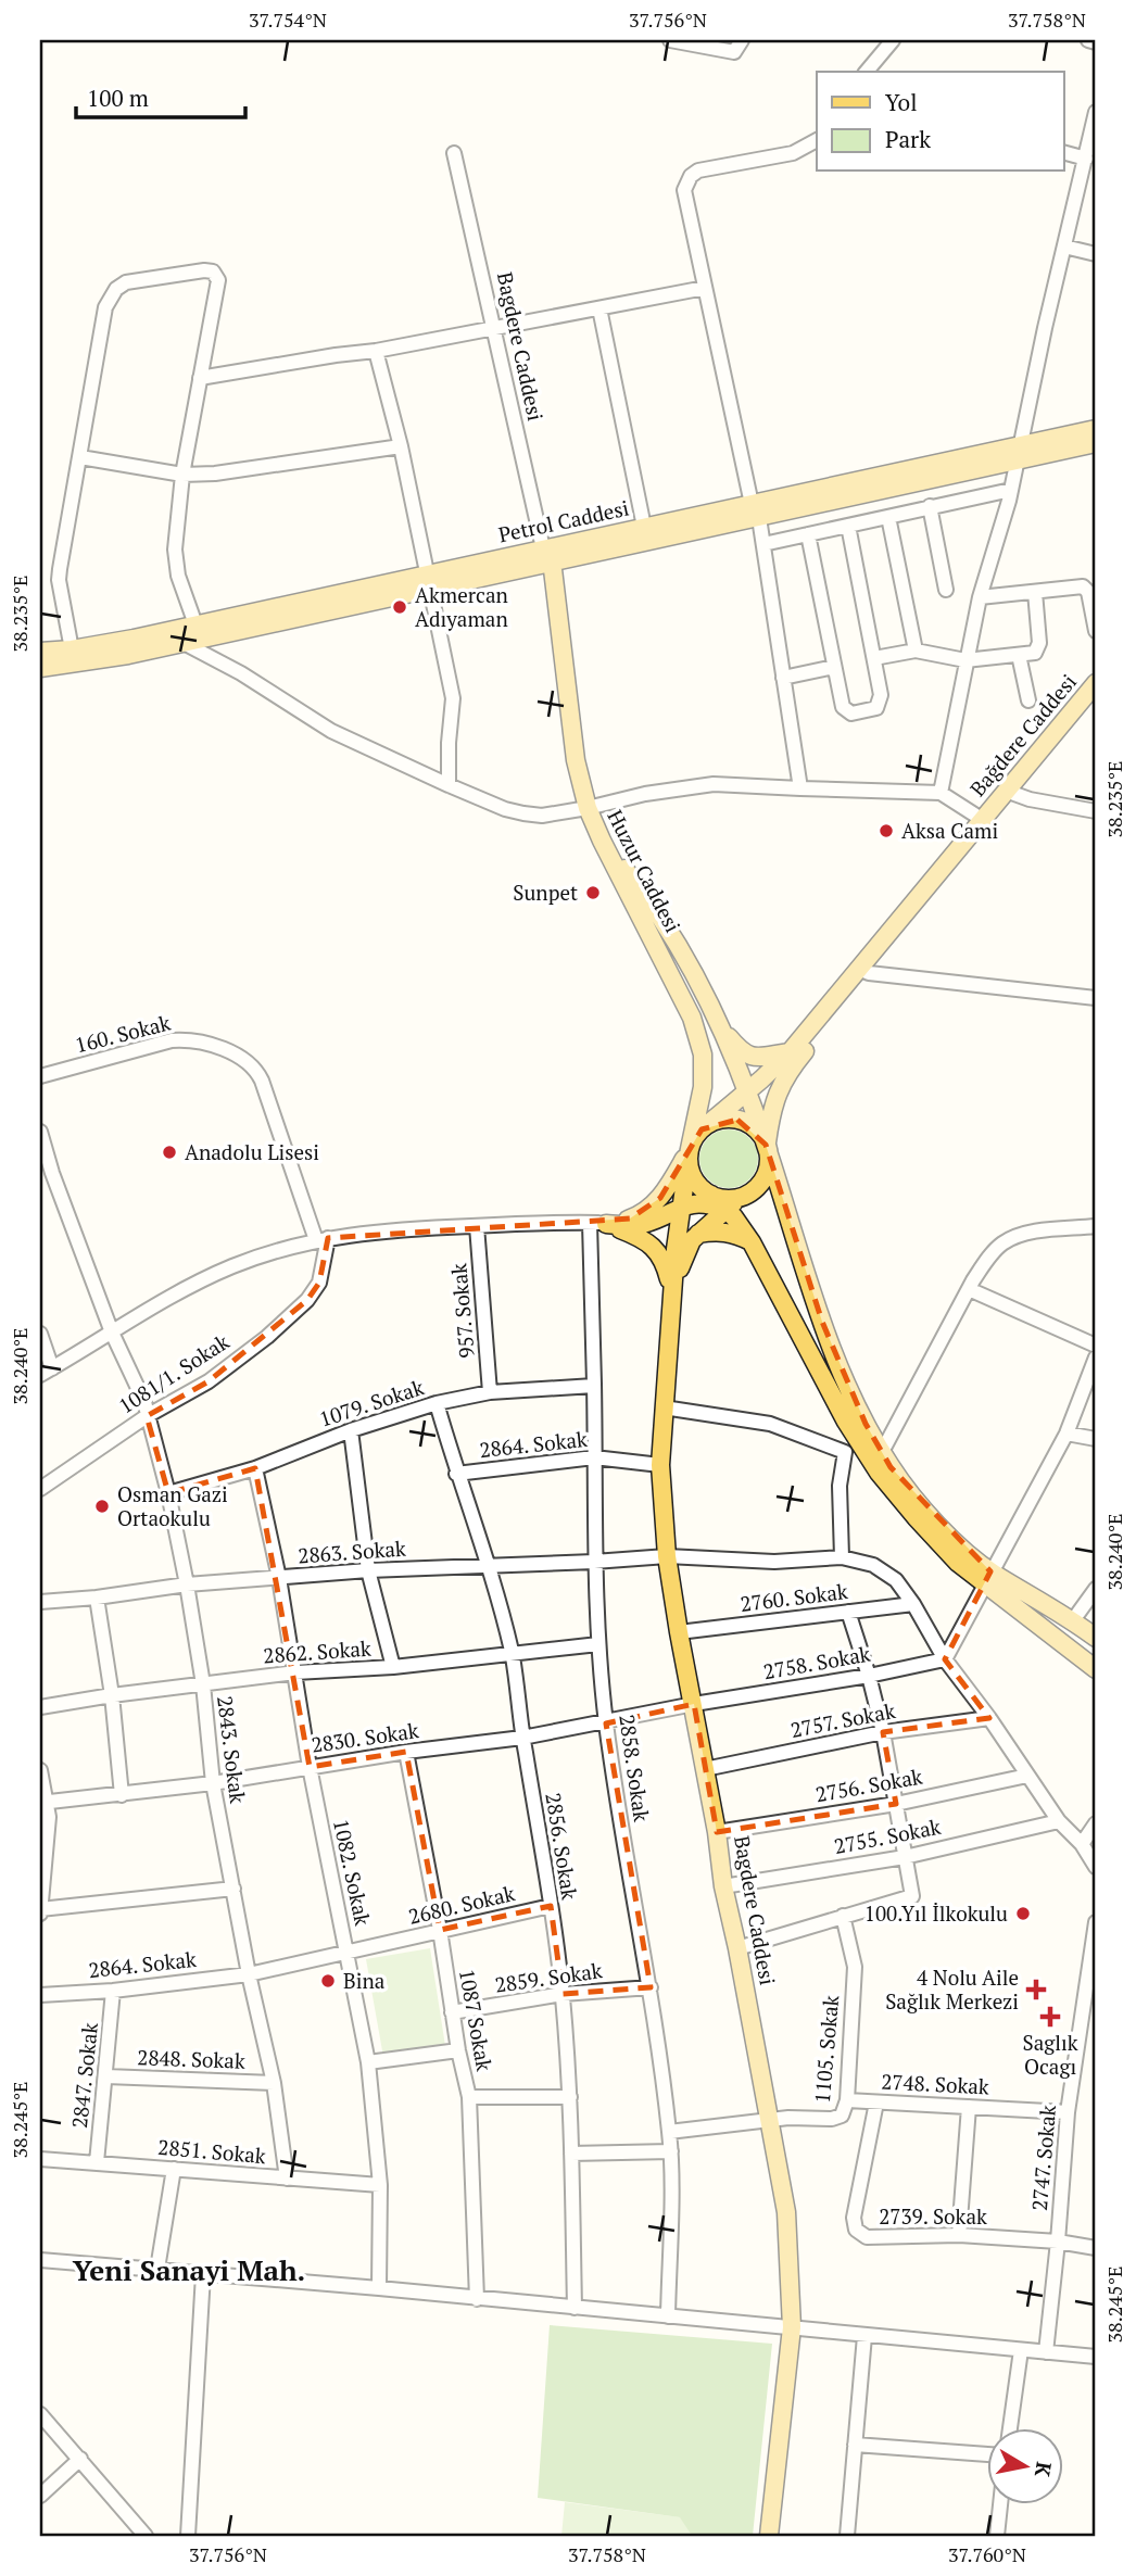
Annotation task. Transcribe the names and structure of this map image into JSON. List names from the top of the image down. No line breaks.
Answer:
{"streets":{"main road":["Bagdere Caddesi","Petrol Caddesi","Bağdere Caddesi","Huzur Caddesi"],"street":["160. Sokak","957. Sokak","1081/1. Sokak","1079. Sokak","2864. Sokak","2863. Sokak","2760. Sokak","2862. Sokak","2758. Sokak","2757. Sokak","2830. Sokak","2843. Sokak","2858. Sokak","2756. Sokak","2755. Sokak","2856. Sokak","1082. Sokak","2680. Sokak","2859. Sokak","1087 Sokak","1105. Sokak","2848. Sokak","2847. Sokak","2748. Sokak","2851. Sokak","2747. Sokak","2739. Sokak"]},"crossings":[["Bagdere Caddesi","Petrol Caddesi"],["Bagdere Caddesi","Huzur Caddesi"],["Bagdere Caddesi","2864. Sokak"],["Bagdere Caddesi","2863. Sokak"],["Bagdere Caddesi","2760. Sokak"],["Bagdere Caddesi","2758. Sokak"],["Bagdere Caddesi","2757. Sokak"],["Bagdere Caddesi","2830. Sokak"],["Bagdere Caddesi","2756. Sokak"],["Bagdere Caddesi","2755. Sokak"],["Bagdere Caddesi","1105. Sokak"],["Petrol Caddesi","Huzur Caddesi"],["Bağdere Caddesi","Huzur Caddesi"],["160. Sokak","1081/1. Sokak"],["957. Sokak","1079. Sokak"],["1081/1. Sokak","2843. Sokak"],["1079. Sokak","2843. Sokak"],["1079. Sokak","2858. Sokak"],["1079. Sokak","2856. Sokak"],["1079. Sokak","1082. Sokak"],["2864. Sokak","2843. Sokak"],["2864. Sokak","2858. Sokak"],["2864. Sokak","2856. Sokak"],["2864. Sokak","2680. Sokak"],["2864. Sokak","2847. Sokak"],["2863. Sokak","2760. Sokak"],["2863. Sokak","2843. Sokak"],["2863. Sokak","2858. Sokak"],["2863. Sokak","2856. Sokak"],["2863. Sokak","1082. Sokak"],["2862. Sokak","2843. Sokak"],["2862. Sokak","2858. Sokak"],["2862. Sokak","2856. Sokak"],["2862. Sokak","1082. Sokak"],["2758. Sokak","2830. Sokak"],["2830. Sokak","2843. Sokak"],["2830. Sokak","2858. Sokak"],["2830. Sokak","2856. Sokak"],["2830. Sokak","1082. Sokak"],["2830. Sokak","1087 Sokak"],["2843. Sokak","2680. Sokak"],["2843. Sokak","2848. Sokak"],["2843. Sokak","2851. Sokak"],["2858. Sokak","2859. Sokak"],["2858. Sokak","1105. Sokak"],["2856. Sokak","2680. Sokak"],["2856. Sokak","2859. Sokak"],["1082. Sokak","2680. Sokak"],["1082. Sokak","2851. Sokak"],["2680. Sokak","1087 Sokak"],["2859. Sokak","1087 Sokak"],["1105. Sokak","2748. Sokak"],["2848. Sokak","2847. Sokak"],["2847. Sokak","2851. Sokak"],["2748. Sokak","2747. Sokak"],["2748. Sokak","2739. Sokak"],["2747. Sokak","2739. Sokak"]],"districts":["Yeni Sanayi Mah."],"places":{"other":["Akmercan Adıyaman","Aksa Cami","Sunpet","Anadolu Lisesi","Osman Gazi Ortaokulu","100.Yıl İlkokulu","Bina"],"health":["4 Nolu Aile Sağlık Merkezi","Saglık Ocagı"]},"legend":["Yol","Park"],"scale_bar":"100 m","north":"right","coordinates":["37.754°N","37.756°N","37.758°N","38.235°E","38.240°E","38.245°E","37.760°N"]}
